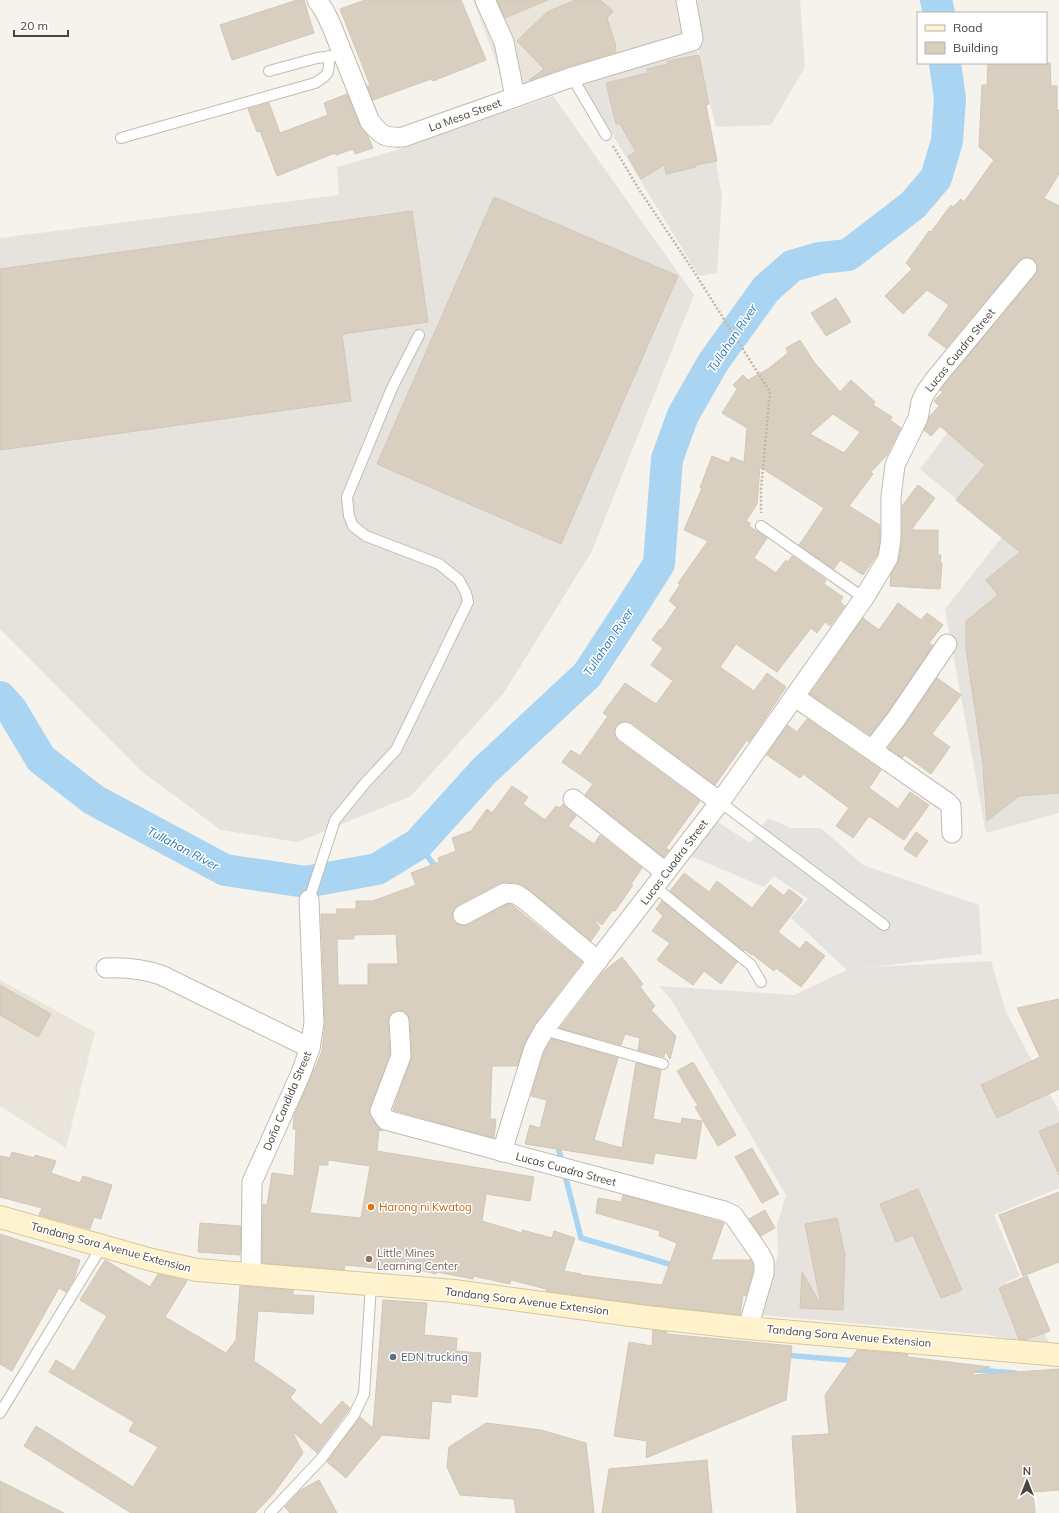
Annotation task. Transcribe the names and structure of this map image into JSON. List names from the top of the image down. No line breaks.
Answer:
{"streets":{"main road":["Tandang Sora Avenue Extension"],"street":["La Mesa Street","Lucas Cuadra Street","Doña Candida Street"]},"crossings":[["Lucas Cuadra Street","Tandang Sora Avenue Extension"],["Doña Candida Street","Tandang Sora Avenue Extension"]],"water":["Tullahan River"],"places":["Harong ni Kwatog","Little Mines Learning Center","EDN trucking"],"legend":["Road","Building"],"scale_bar":"20 m","north":"top"}
